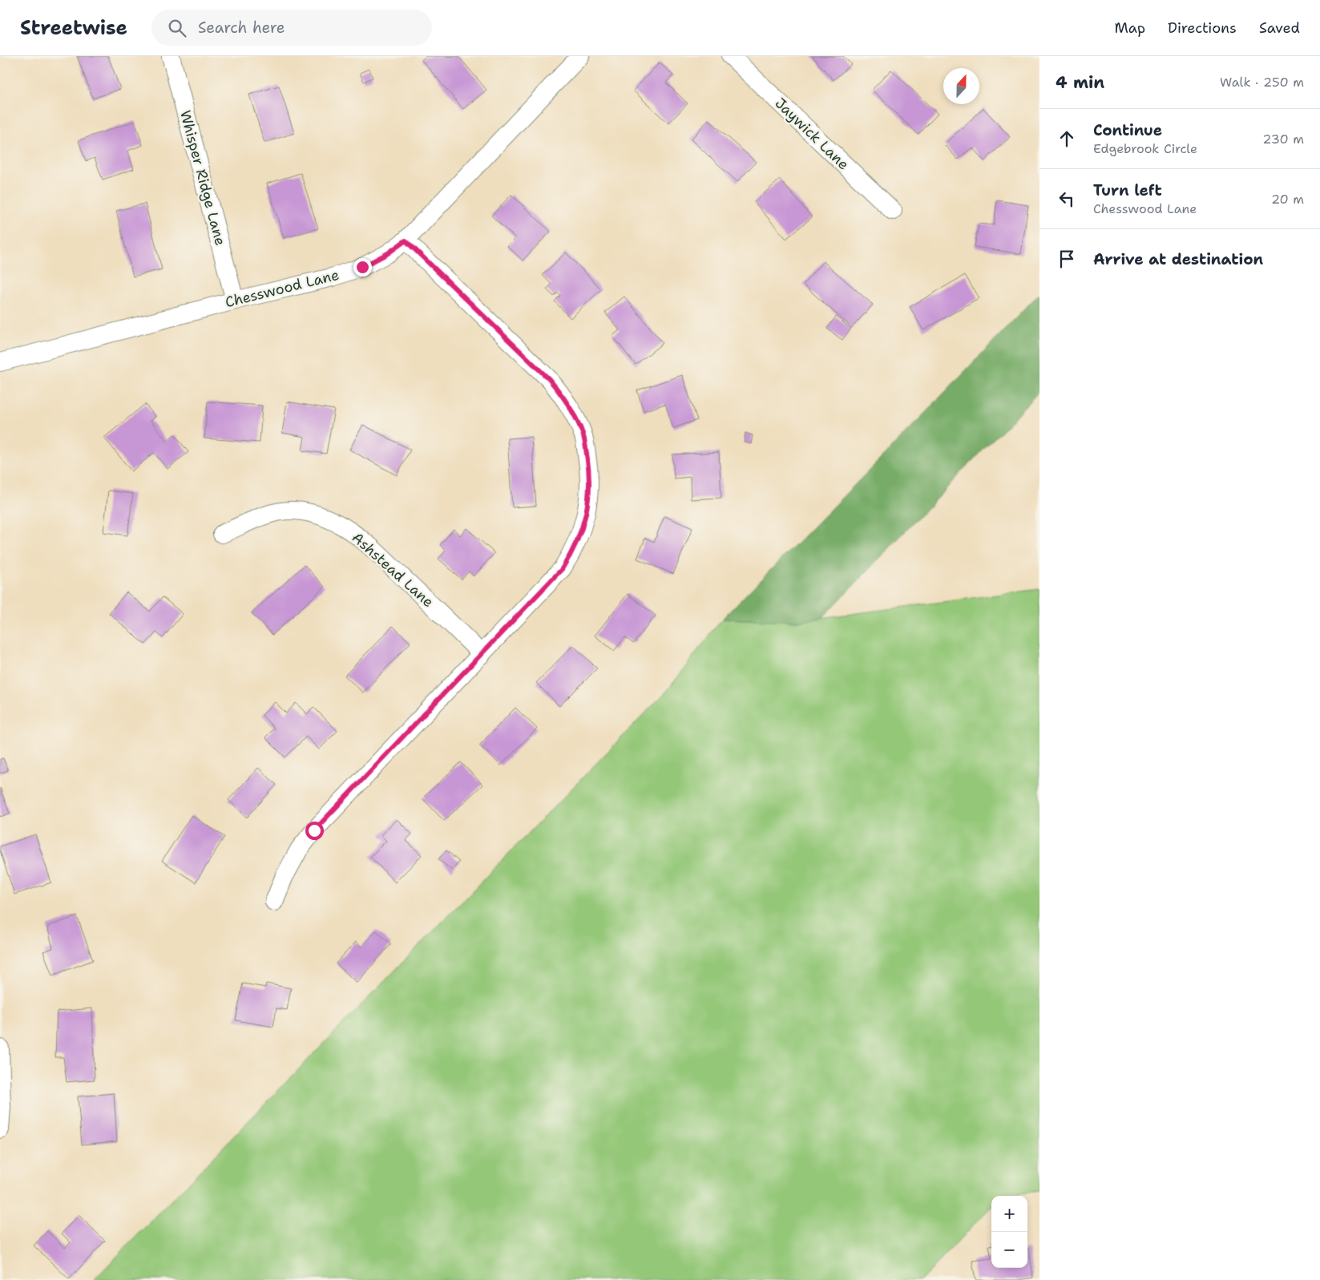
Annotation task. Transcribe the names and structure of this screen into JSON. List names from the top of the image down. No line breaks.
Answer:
{"streets":{"street":["Jaywick Lane","Whisper Ridge Lane","Chesswood Lane","Ashstead Lane"]},"crossings":[["Whisper Ridge Lane","Chesswood Lane"]],"north":"top","page":{"header":"Streetwise","search":"Search here","nav":["Map","Directions","Saved"],"heading":["4 min","Walk · 250 m"],"list":[["Continue","Edgebrook Circle","230 m"],["Turn left","Chesswood Lane","20 m"],"Arrive at destination"],"map_buttons":["+","−"]}}
